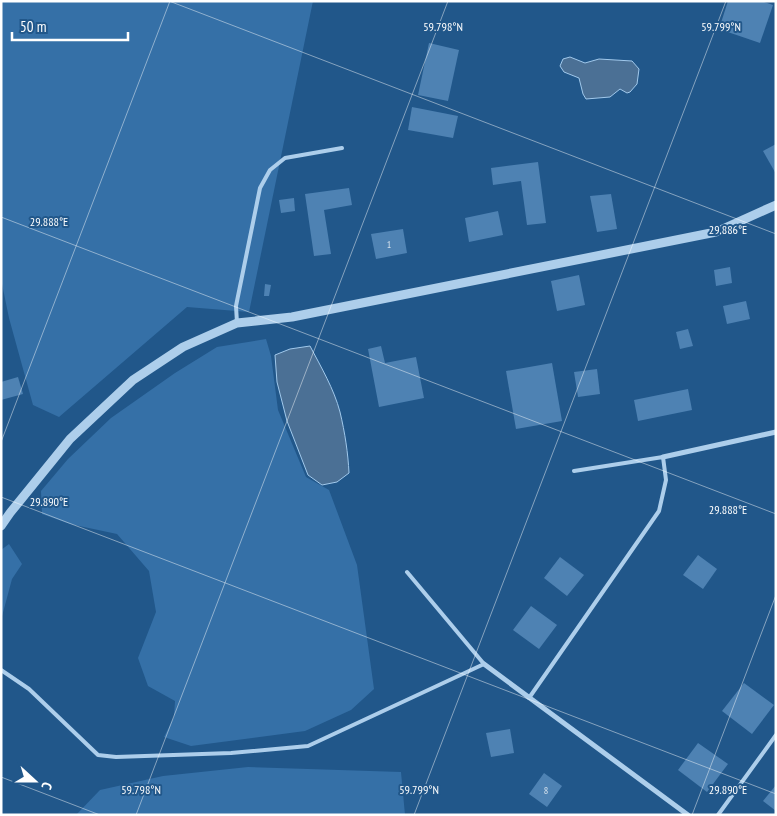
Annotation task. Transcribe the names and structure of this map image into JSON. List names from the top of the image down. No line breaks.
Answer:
{"house_numbers":["1","8"],"scale_bar":"50 m","north":"right","coordinates":["59.798°N","59.799°N","29.888°E","29.886°E","29.890°E"]}
